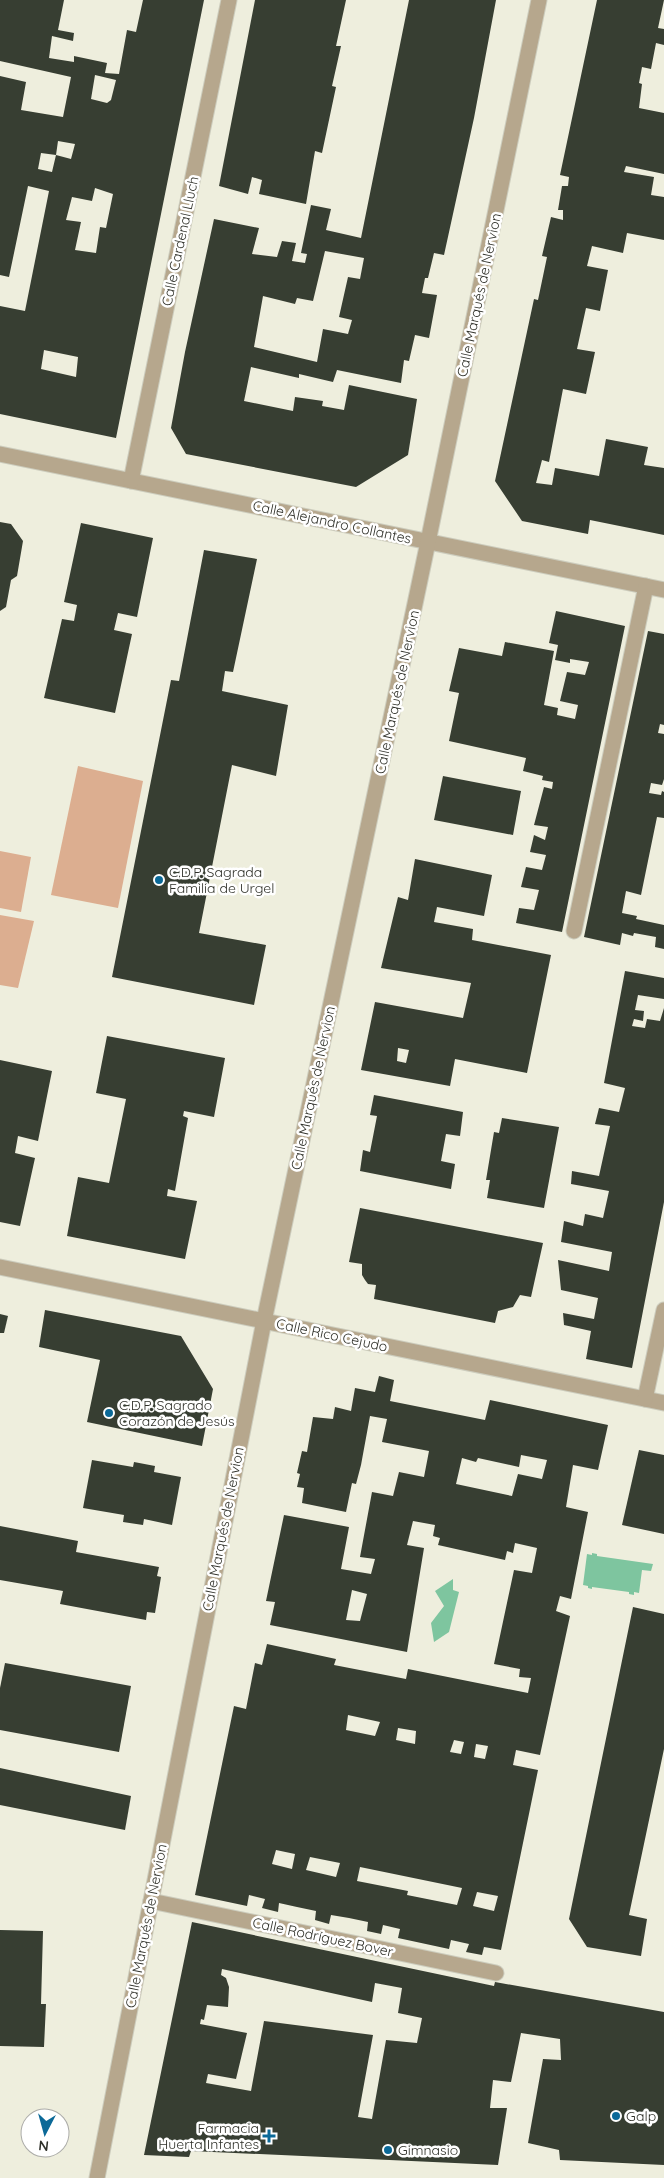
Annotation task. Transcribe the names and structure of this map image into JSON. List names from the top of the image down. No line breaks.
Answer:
{"streets":{"street":["Calle Cardenal Lluch","Calle Marqués de Nervion","Calle Alejandro Collantes","Calle Rico Cejudo","Calle Rodríguez Bover"]},"crossings":[["Calle Cardenal Lluch","Calle Alejandro Collantes"],["Calle Marqués de Nervion","Calle Alejandro Collantes"],["Calle Marqués de Nervion","Calle Rico Cejudo"],["Calle Marqués de Nervion","Calle Rodríguez Bover"]],"places":{"other":["C.D.P. Sagrada Familia de Urgel","C.D.P. Sagrado Corazón de Jesús","Galp","Gimnasio"],"health":["Farmacia Huerta Infantes"]},"north":"bottom"}
